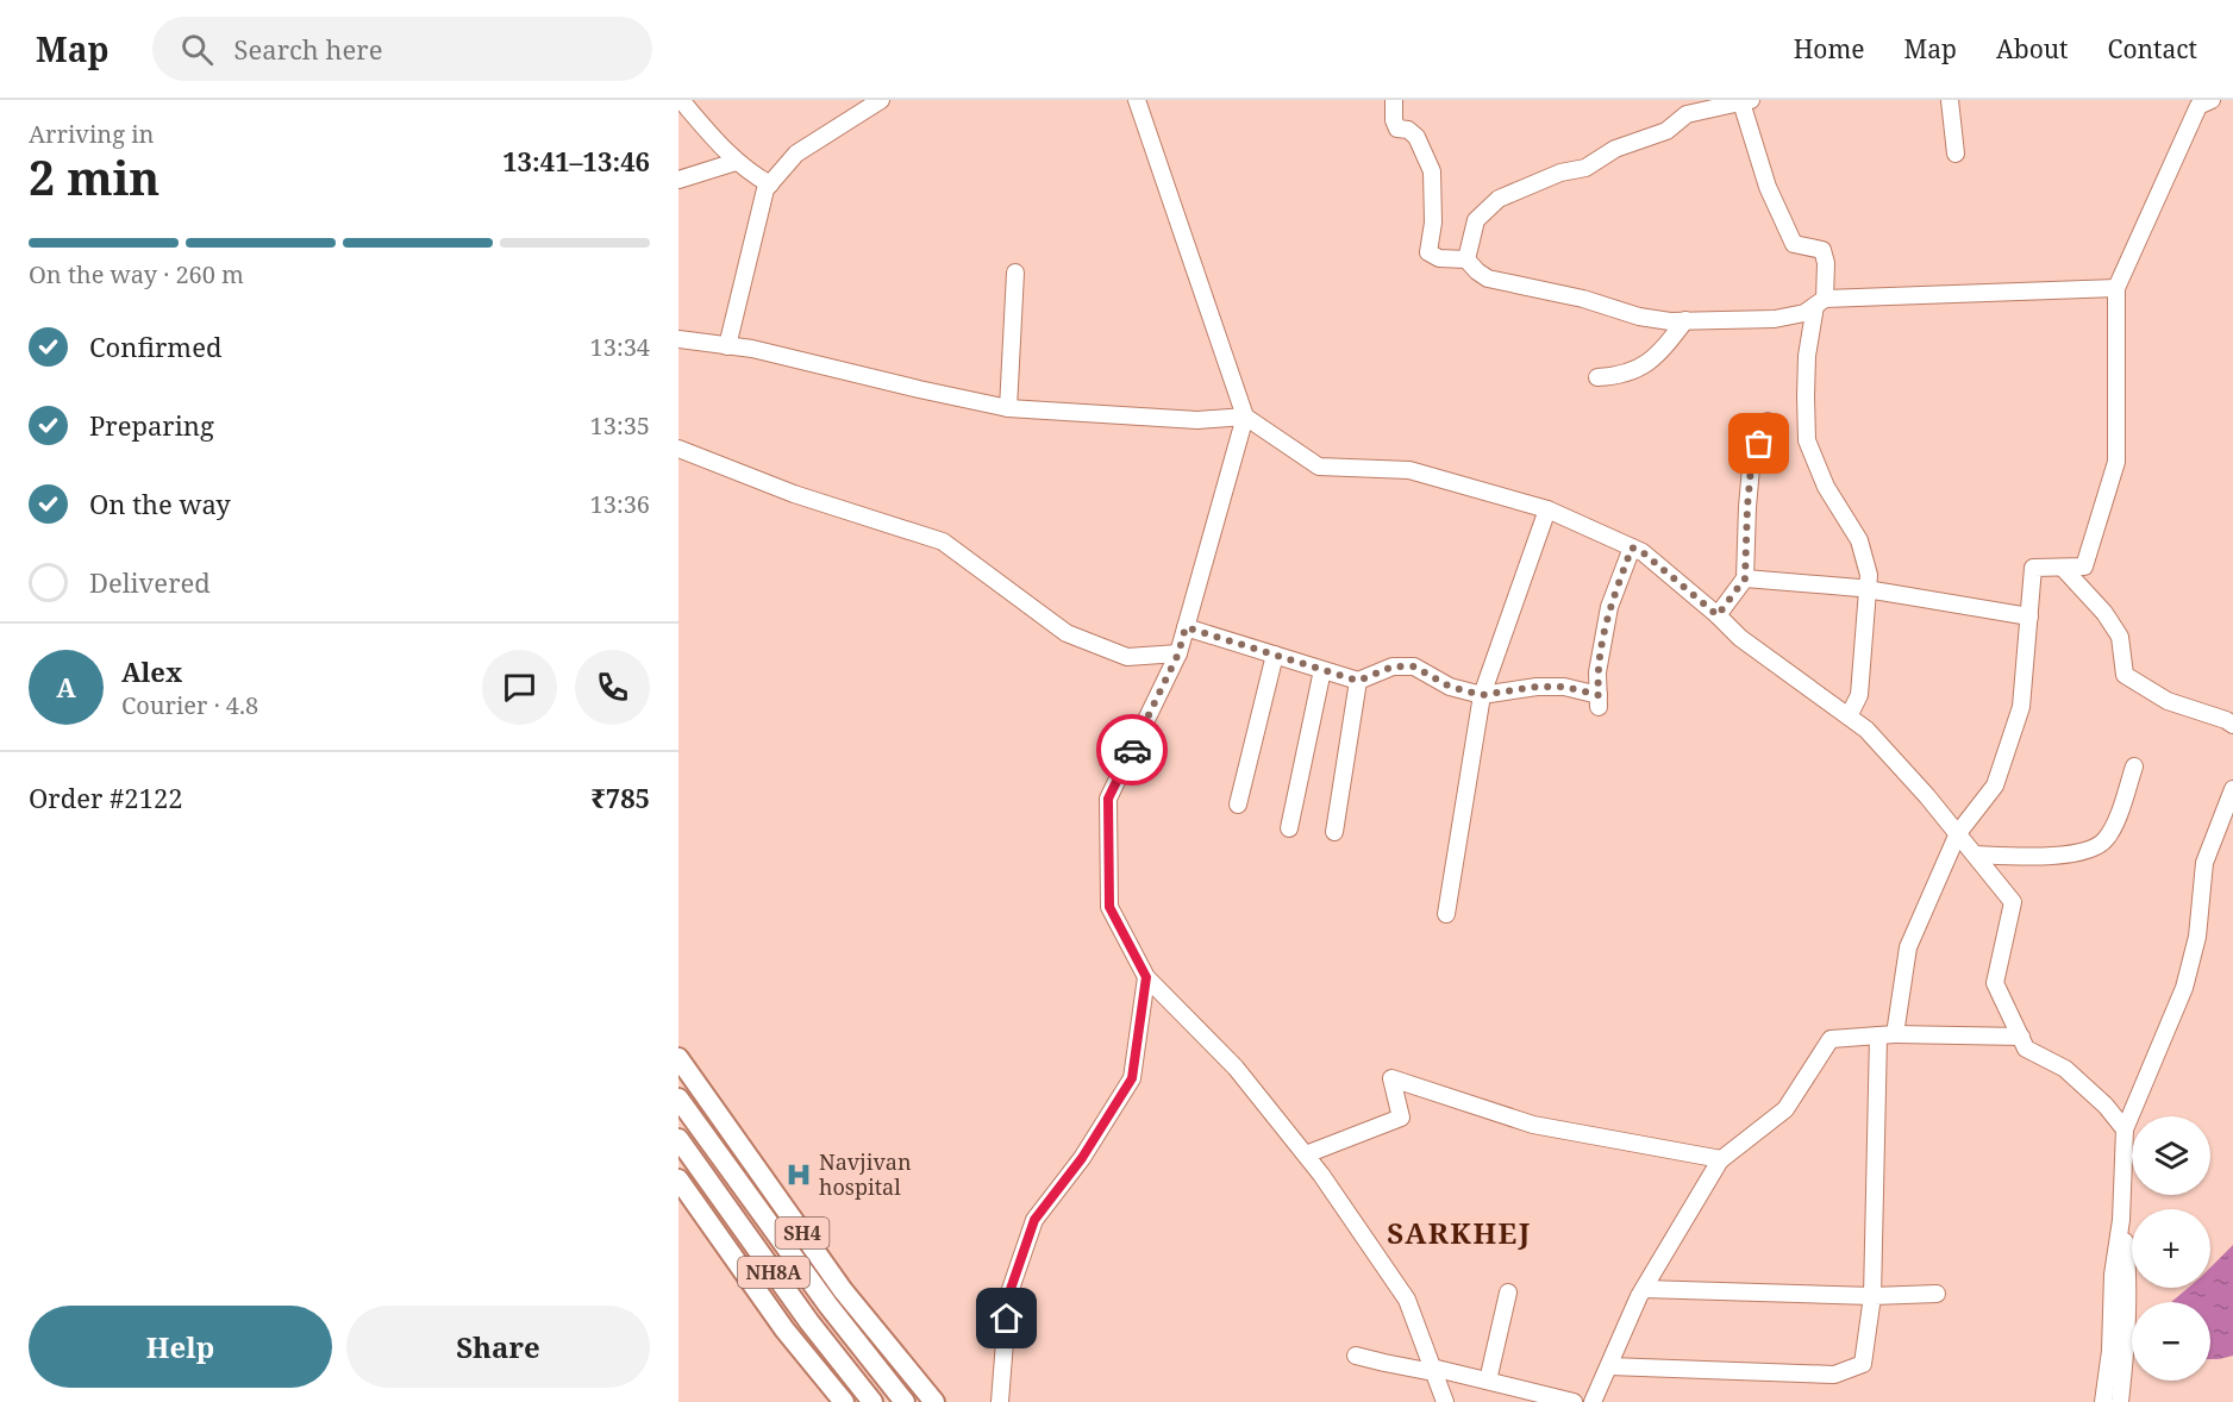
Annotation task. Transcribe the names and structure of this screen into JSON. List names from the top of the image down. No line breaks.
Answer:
{"streets":{"main road":["SH4","NH8A"]},"districts":["SARKHEJ"],"places":{"hospital":["Navjivan hospital"]},"page":{"header":"Map","search":"Search here","nav":["Home","Map","About","Contact"],"heading":["2 min","Arriving in","13:41–13:46"],"panel":["Alex","Courier · 4.8","Order #2122","₹785"],"bar":"On the way · 260 m","list":[["Confirmed","13:34"],["Preparing","13:35"],["On the way","13:36"],"Delivered"],"round":"A","map_buttons":["+","−"],"buttons":["Help","Share"]}}
